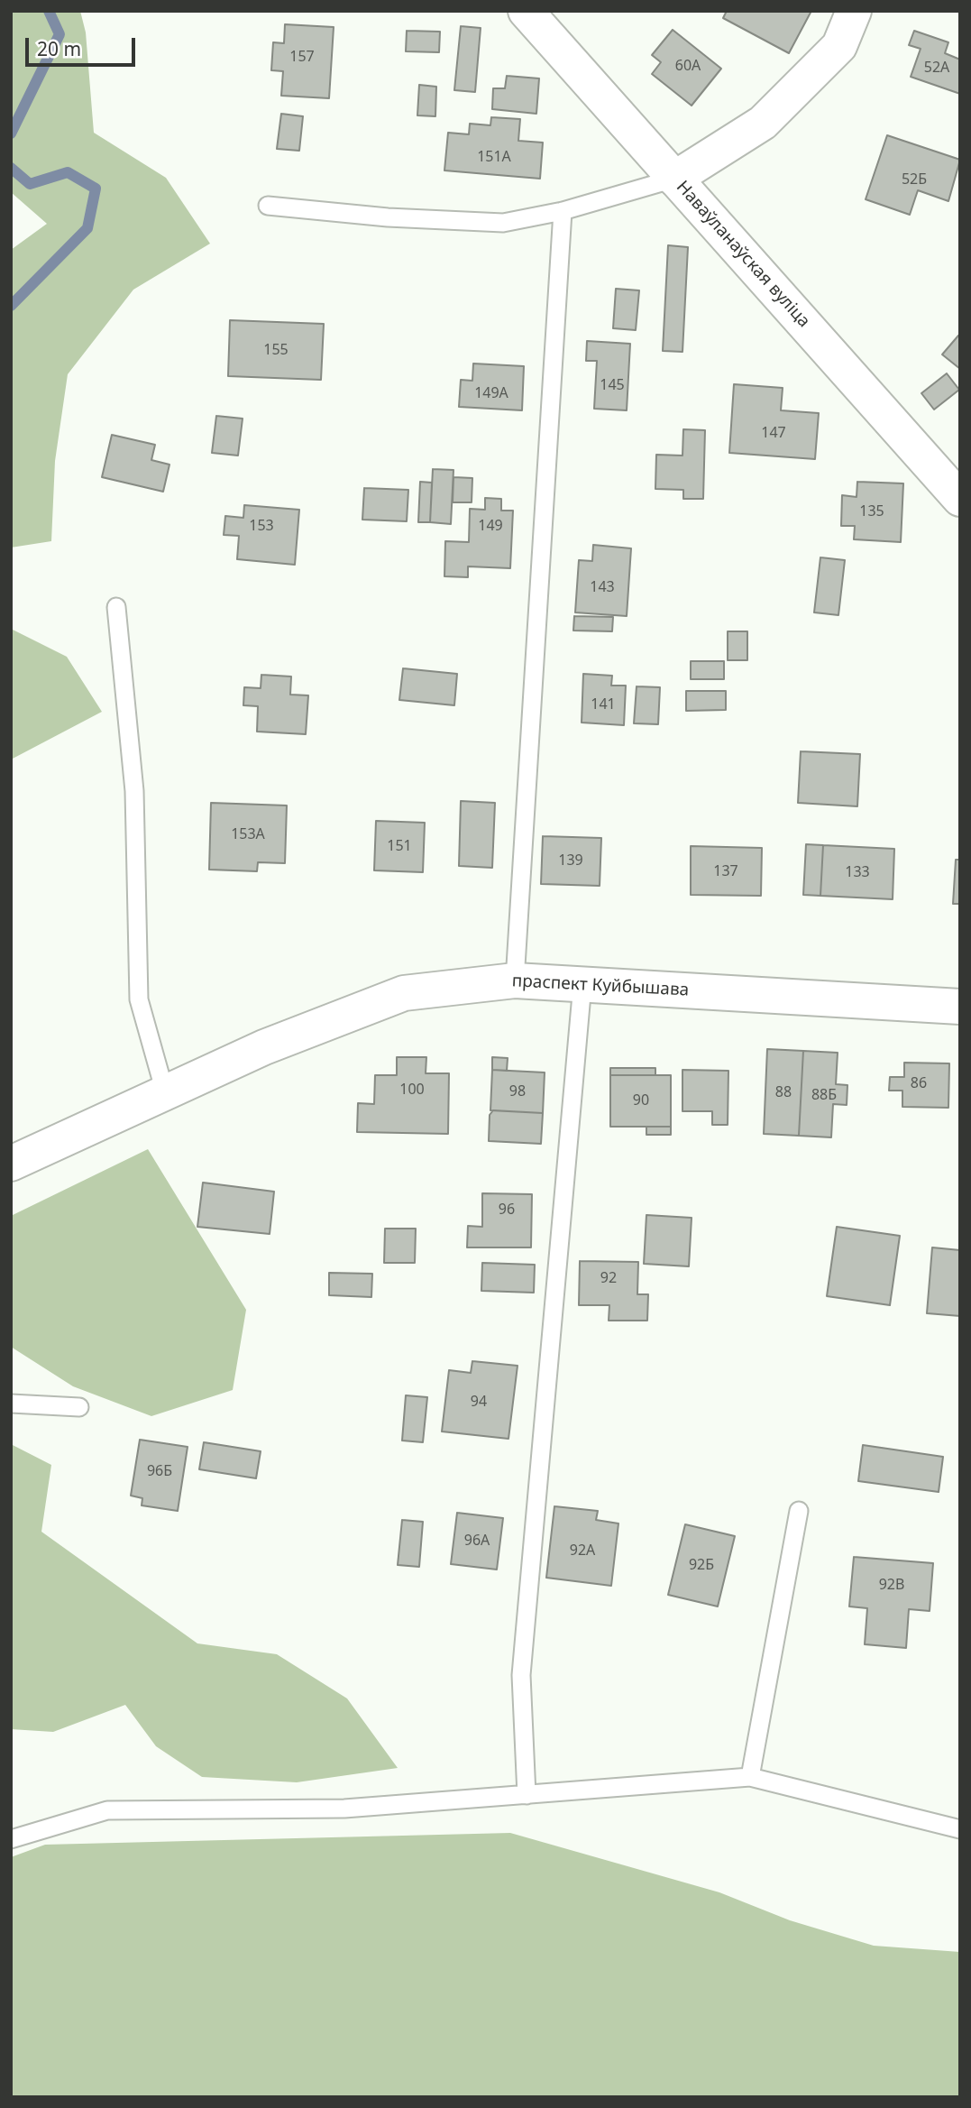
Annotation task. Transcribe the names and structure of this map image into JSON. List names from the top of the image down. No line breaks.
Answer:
{"streets":{"street":["Наваўланаўская вуліца","праспект Куйбышава"]},"house_numbers":["157","60А","52А","151А","52Б","155","145","149А","147","135","153","149","143","141","153А","151","139","137","133","86","100","98","88","88Б","90","96","92","94","96Б","96А","92А","92Б","92В"],"scale_bar":"20 m"}
